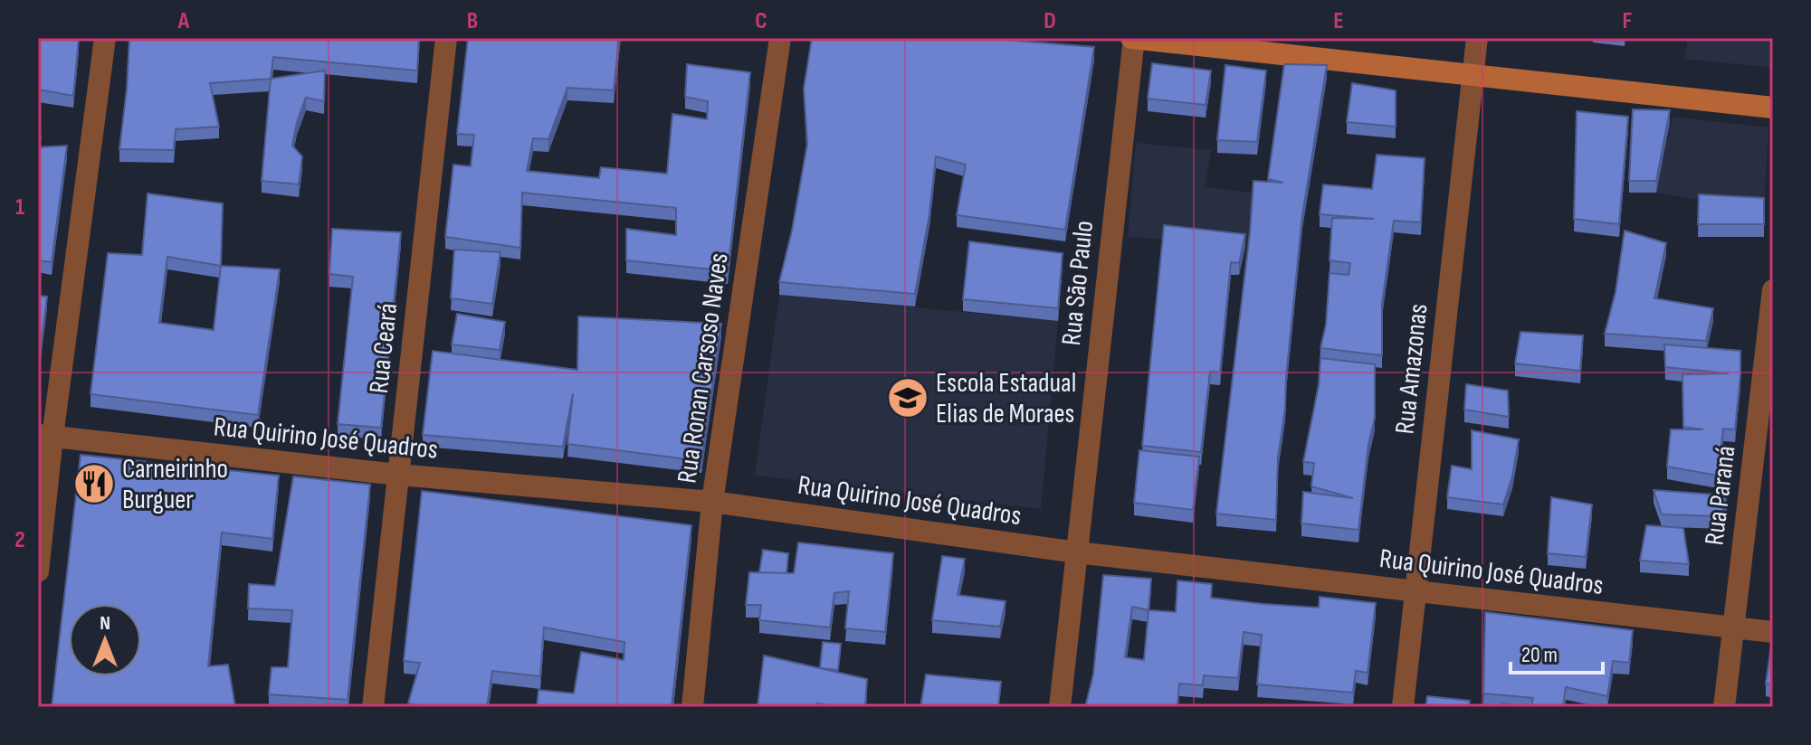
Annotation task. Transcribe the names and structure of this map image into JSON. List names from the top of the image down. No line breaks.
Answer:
{"streets":{"street":["Rua São Paulo","Rua Ceará","Rua Ronan Carsoso Naves","Rua Amazonas","Rua Quirino José Quadros","Rua Paraná"]},"crossings":[["Rua São Paulo","Rua Quirino José Quadros"],["Rua Ceará","Rua Quirino José Quadros"],["Rua Ronan Carsoso Naves","Rua Quirino José Quadros"],["Rua Amazonas","Rua Quirino José Quadros"],["Rua Quirino José Quadros","Rua Paraná"]],"places":{"school or university":["Escola Estadual Elias de Moraes"],"restaurant":["Carneirinho Burguer"]},"scale_bar":"20 m","north":"top","grid":{"columns":["A","B","C","D","E","F"],"rows":["1","2"]}}
